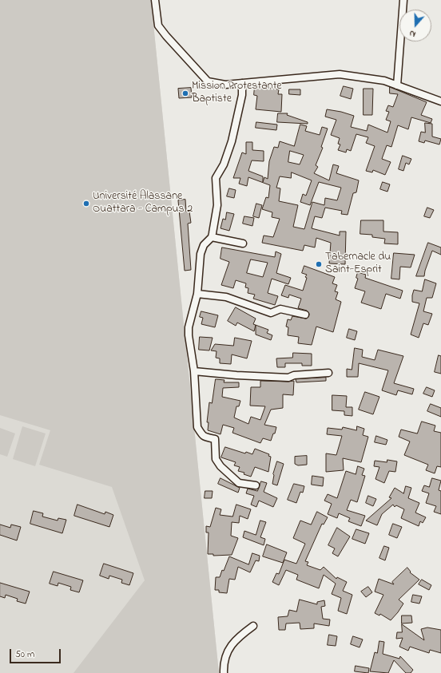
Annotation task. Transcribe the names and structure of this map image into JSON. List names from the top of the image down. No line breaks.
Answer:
{"places":["Mission Protestante Baptiste","Université Alassane Ouattara - Campus 2","Tabernacle du Saint-Esprit"],"scale_bar":"50 m","north":"bottom"}
